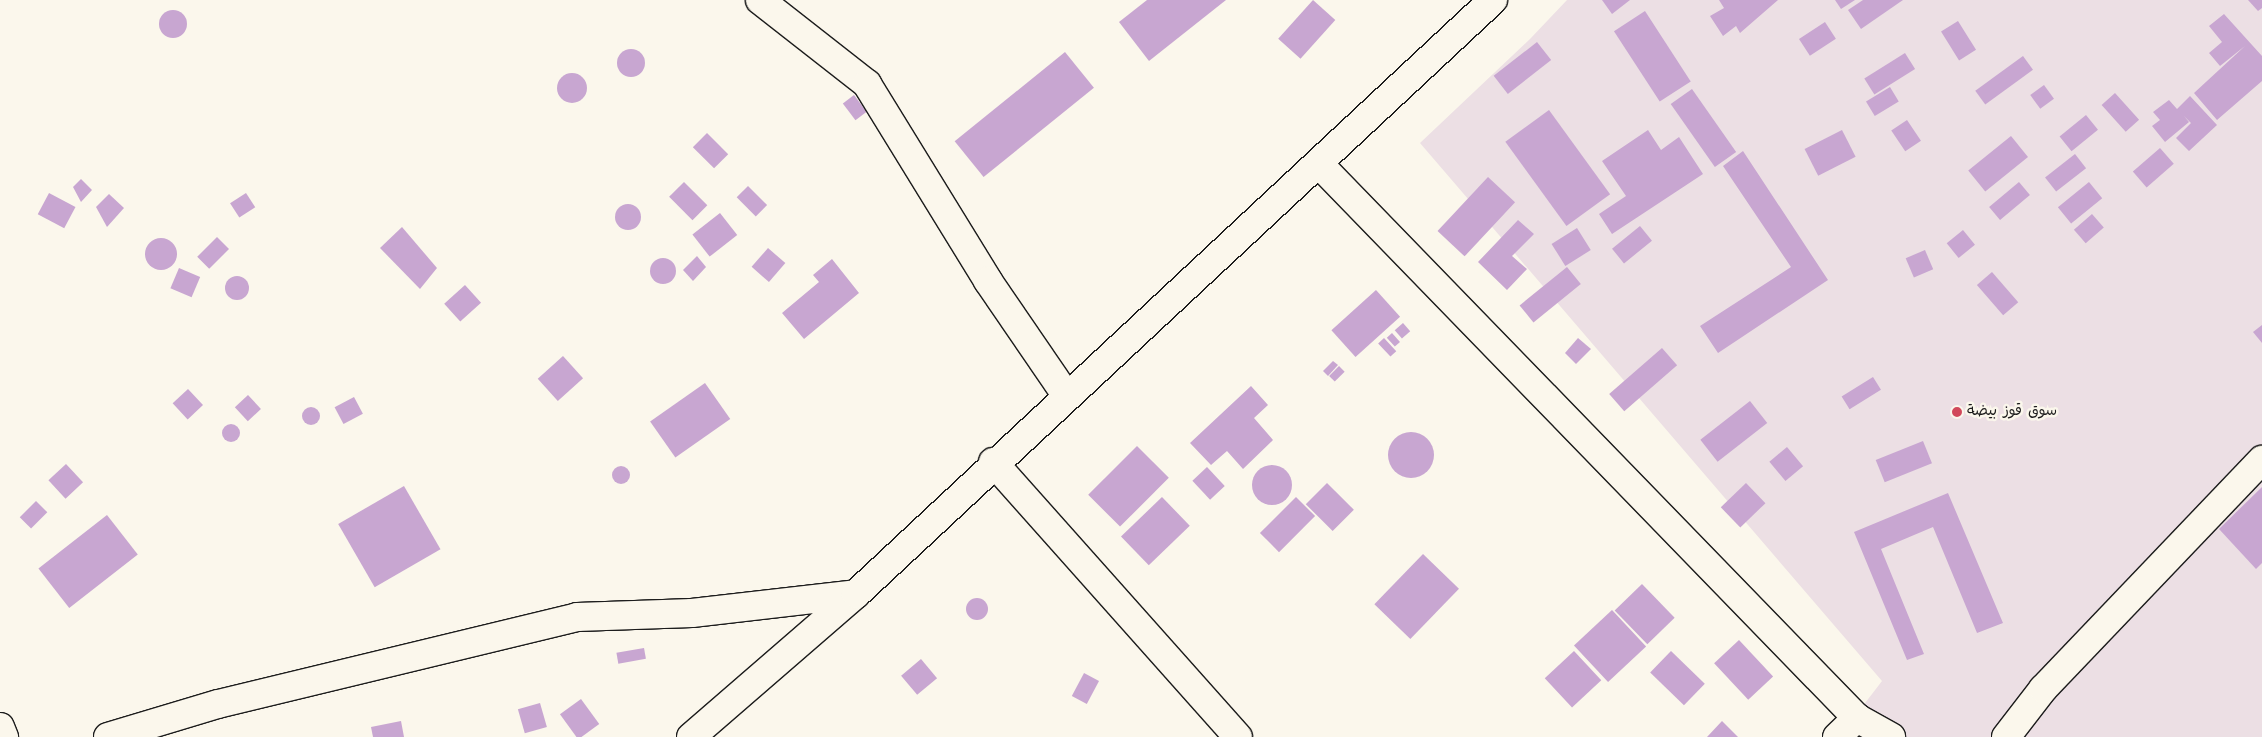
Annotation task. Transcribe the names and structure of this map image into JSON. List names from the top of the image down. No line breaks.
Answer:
{"places":["سوق قوز بيضة"]}
